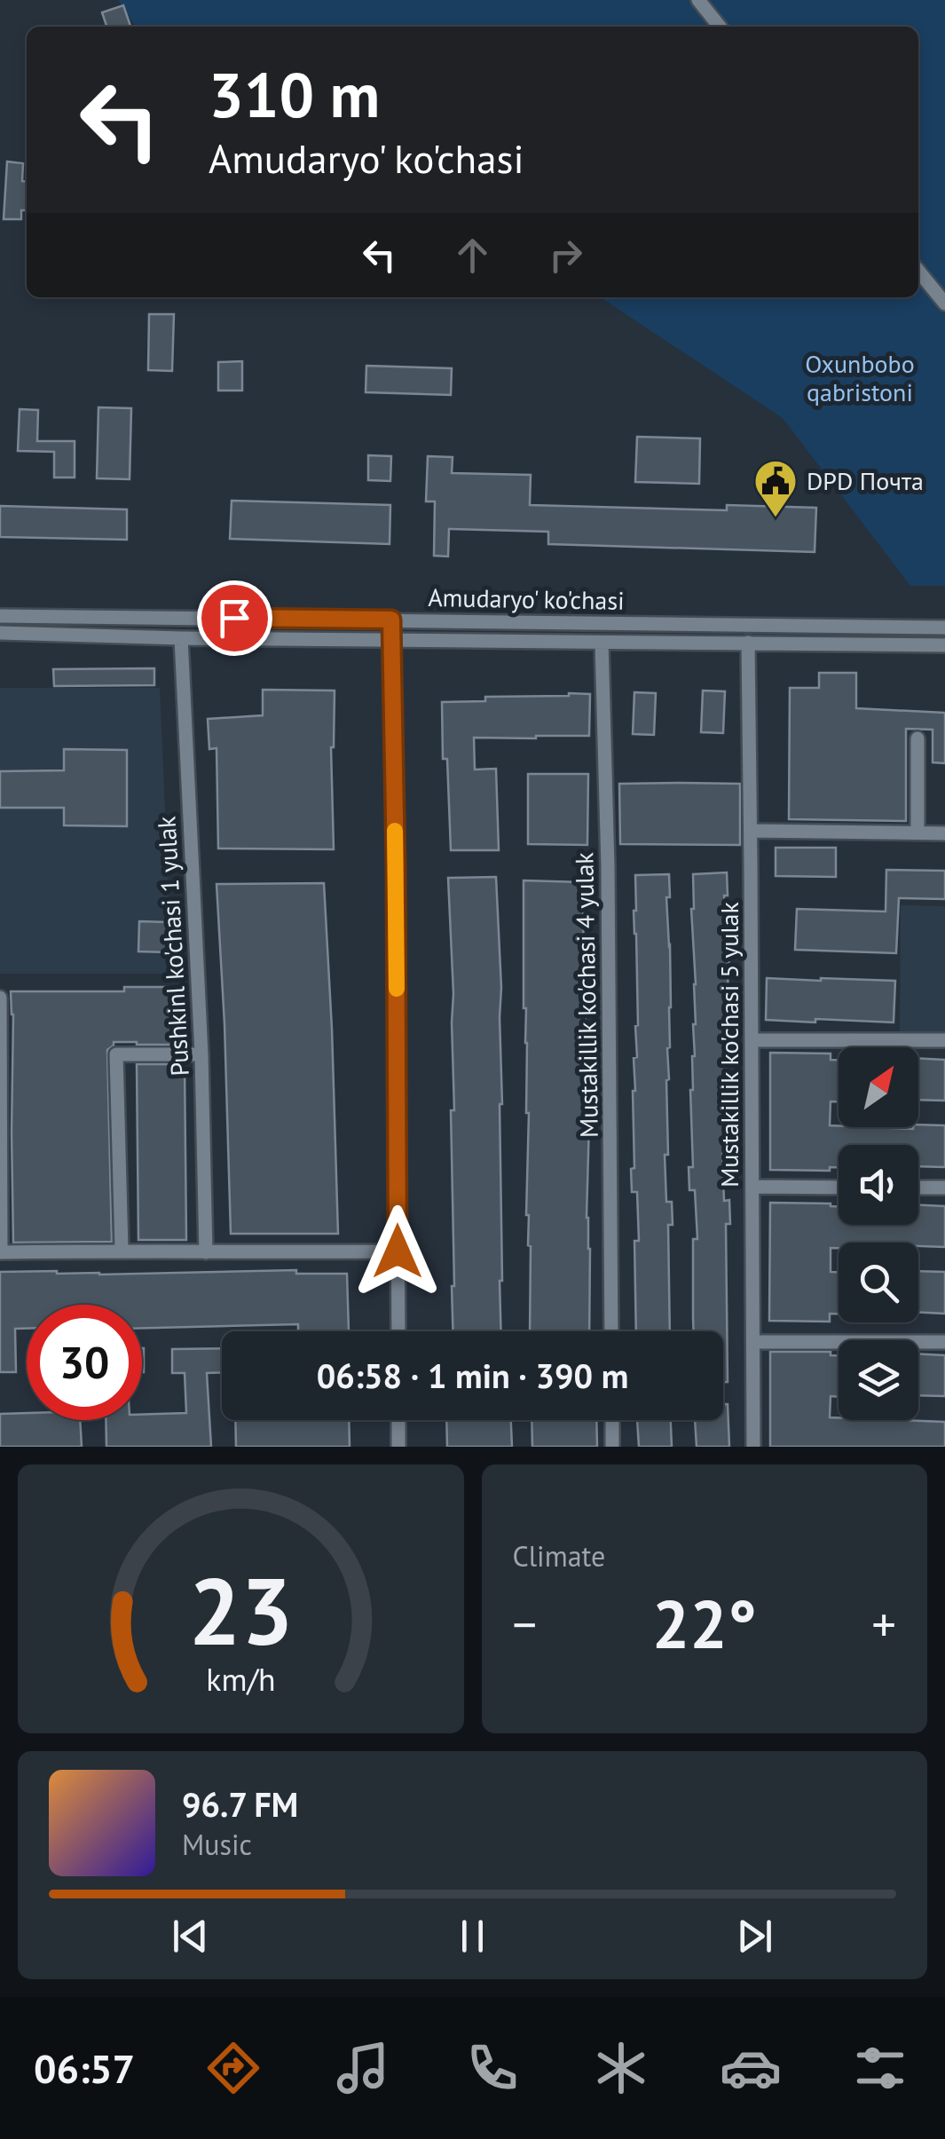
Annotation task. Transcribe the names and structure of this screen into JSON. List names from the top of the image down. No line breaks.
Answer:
{"streets":{"street":["Amudaryo' ko'chasi","Pushkinl ko'chasi 1 yulak","Mustakillik ko'chasi 4 yulak","Mustakillik ko'chasi 5 yulak"]},"parks":["Oxunbobo qabristoni"],"places":{"public building":["DPD Почта"]},"north":"top right","page":{"turn":["310 m","Amudaryo' ko'chasi"],"limit":"30","trip":"06:58 · 1 min · 390 m","tile":"Climate","heat":["−","22°","+"],"song":["96.7 FM","Music"],"tabs":"06:57","gauge":["23","km/h"]}}
